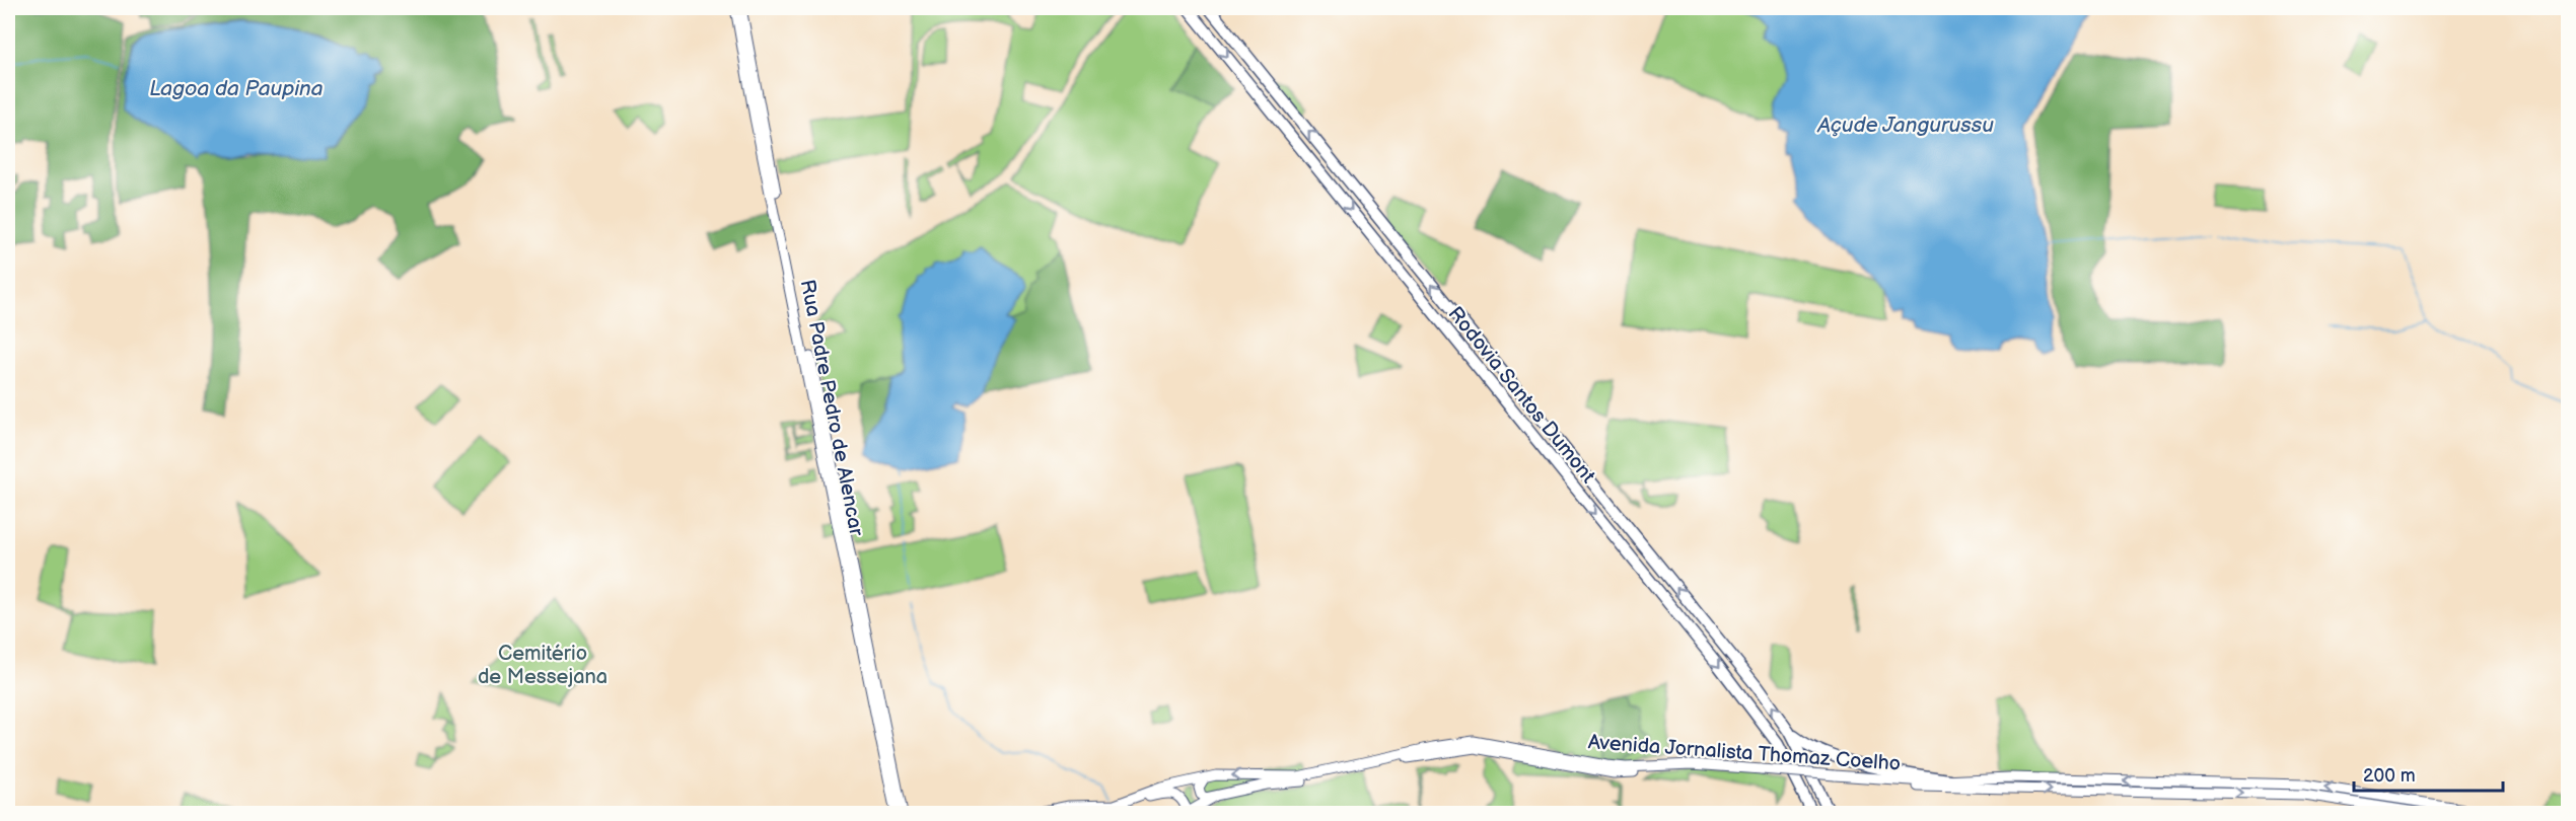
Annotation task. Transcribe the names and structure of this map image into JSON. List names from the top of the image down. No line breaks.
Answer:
{"streets":{"highway":["Rodovia Santos Dumont"],"main road":["Rua Padre Pedro de Alencar","Avenida Jornalista Thomaz Coelho"]},"water":["Lagoa da Paupina","Açude Jangurussu"],"parks":["Cemitério de Messejana"],"scale_bar":"200 m"}
